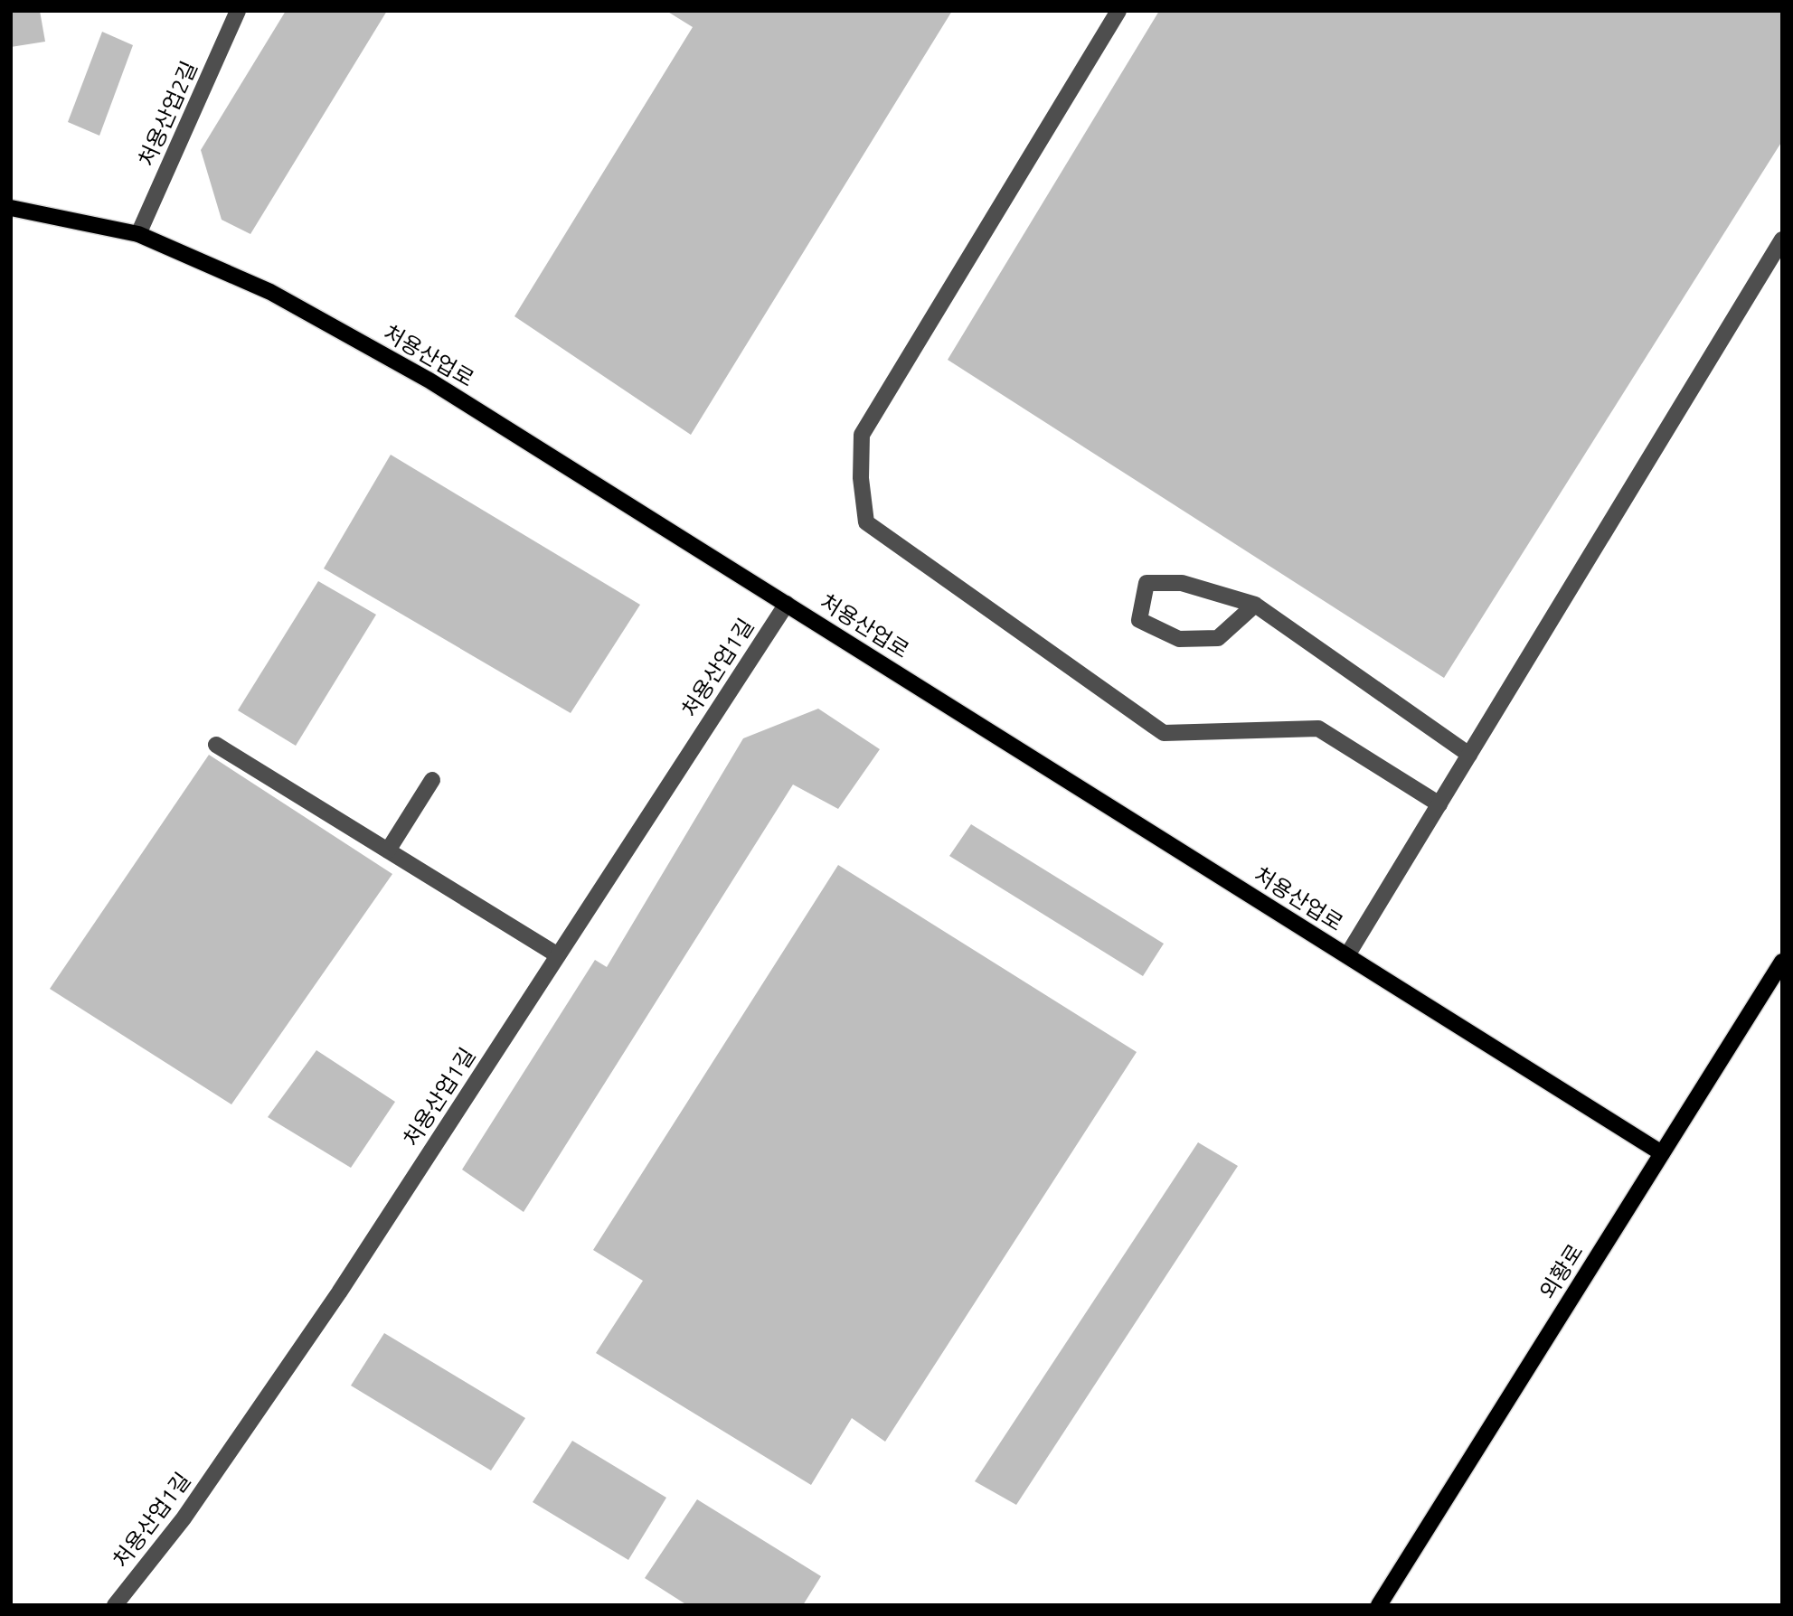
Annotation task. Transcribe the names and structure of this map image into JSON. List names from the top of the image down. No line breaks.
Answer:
{"streets":{"main road":["처용산업로","외황로"],"street":["처용산업2길","처용산업1길"]},"crossings":[["처용산업2길","처용산업로"],["처용산업로","처용산업1길"],["처용산업로","외황로"]]}
